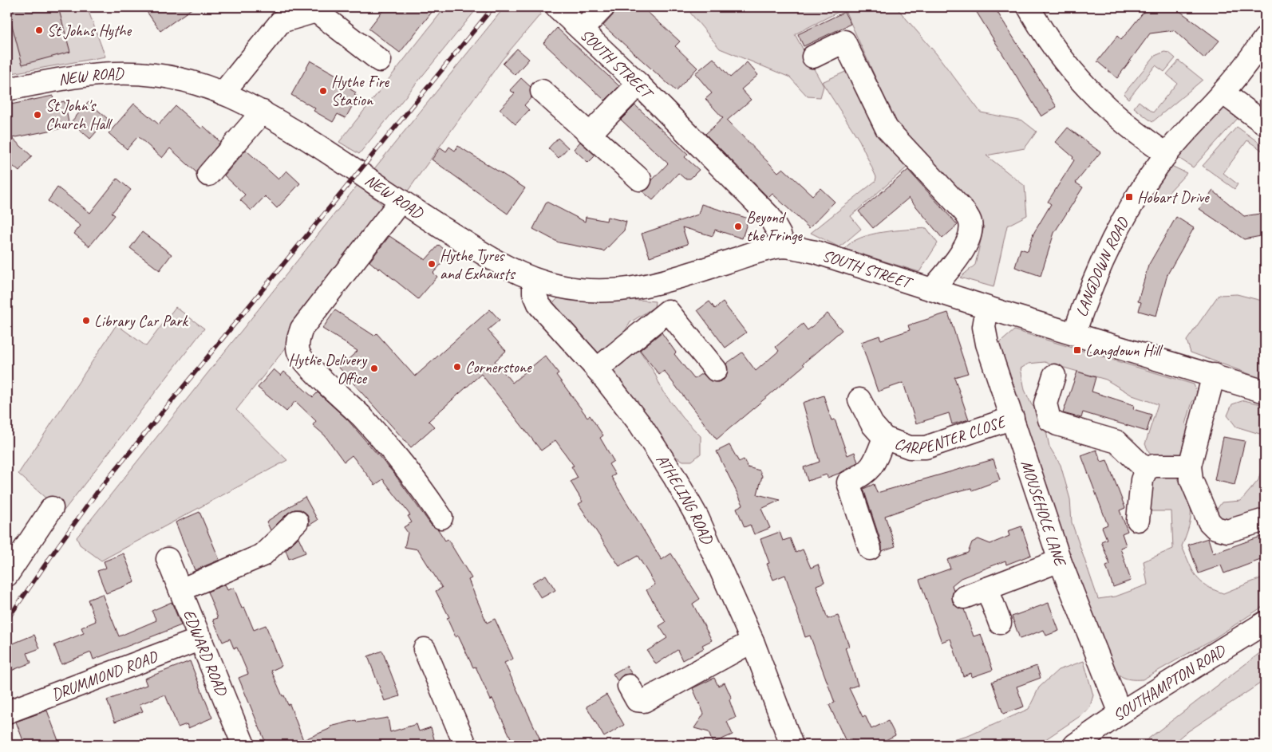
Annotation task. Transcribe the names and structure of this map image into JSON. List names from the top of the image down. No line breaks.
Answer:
{"streets":{"street":["SOUTH STREET","NEW ROAD","LANGDOWN ROAD","CARPENTER CLOSE","ATHELING ROAD","MOUSEHOLE LANE","EDWARD ROAD","DRUMMOND ROAD","SOUTHAMPTON ROAD"]},"crossings":[["SOUTH STREET","NEW ROAD"],["SOUTH STREET","LANGDOWN ROAD"],["SOUTH STREET","MOUSEHOLE LANE"],["NEW ROAD","ATHELING ROAD"],["CARPENTER CLOSE","MOUSEHOLE LANE"],["MOUSEHOLE LANE","SOUTHAMPTON ROAD"],["EDWARD ROAD","DRUMMOND ROAD"]],"places":{"other":["St Johns Hythe","Hythe Fire Station","St John's Church Hall","Beyond the Fringe","Hythe Tyres and Exhausts","Library Car Park","Cornerstone","Hythe Delivery Office"],"transit":["Hobart Drive","Langdown Hill"]}}
